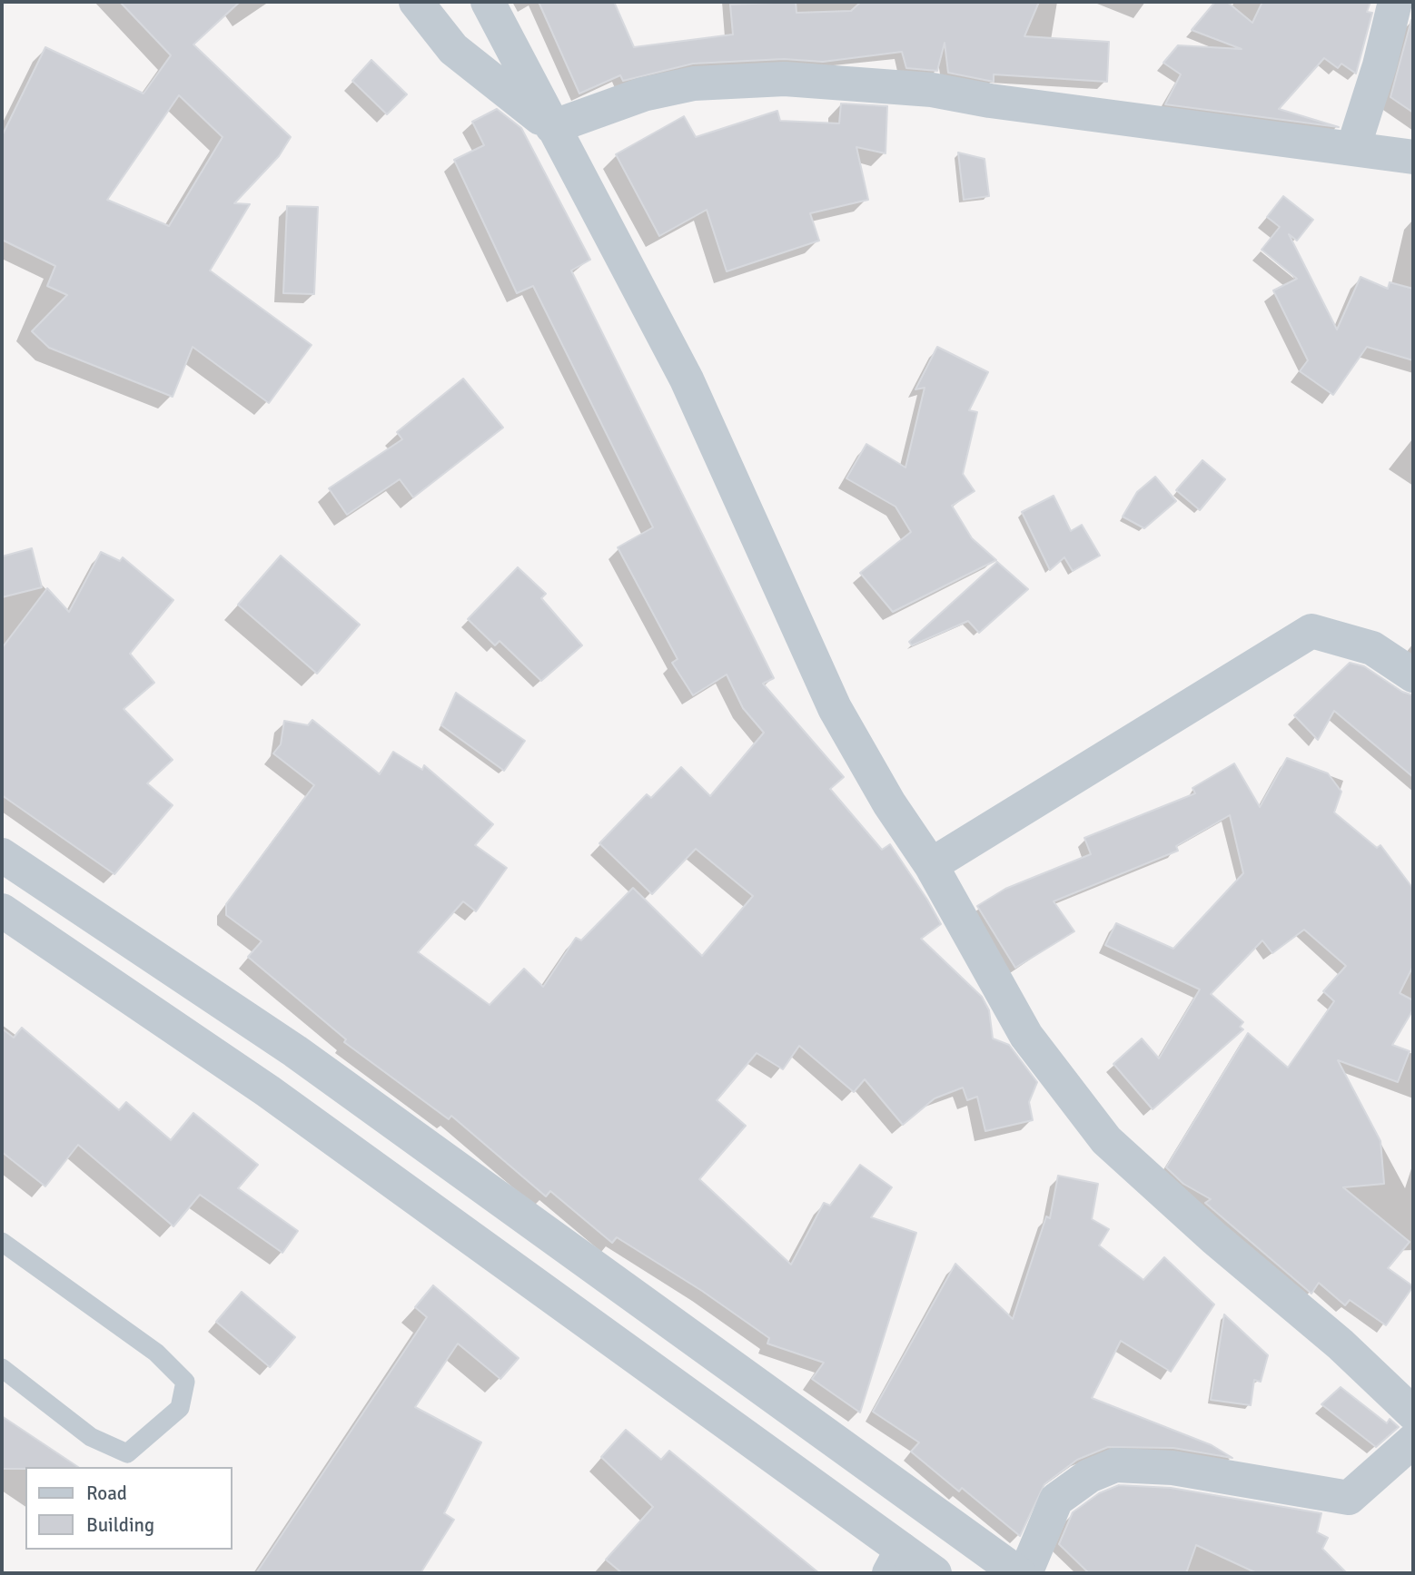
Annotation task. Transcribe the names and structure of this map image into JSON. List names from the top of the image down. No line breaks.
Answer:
{"legend":["Road","Building"]}
